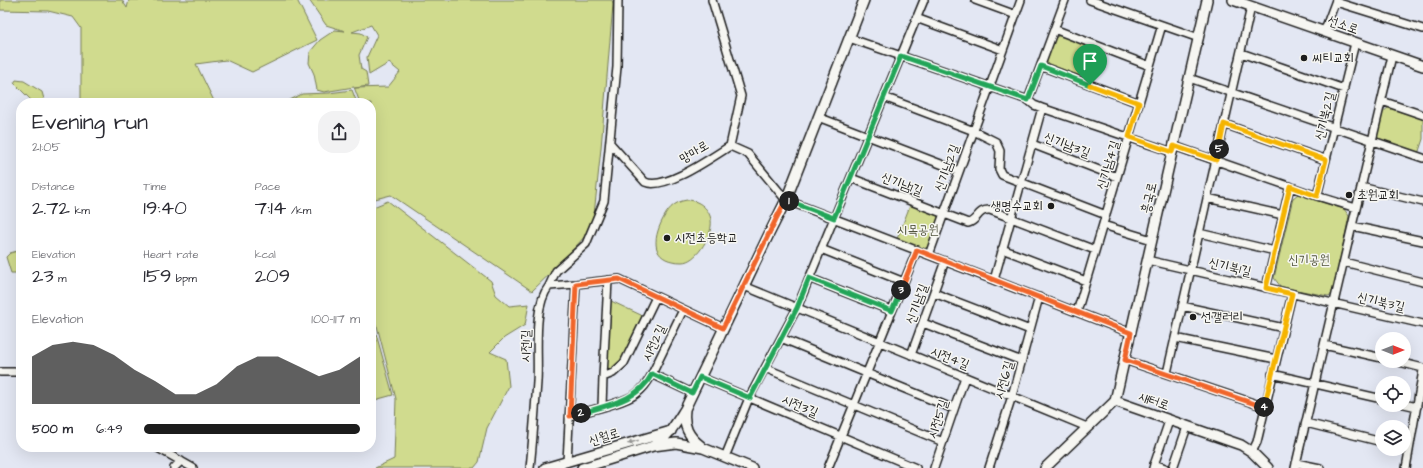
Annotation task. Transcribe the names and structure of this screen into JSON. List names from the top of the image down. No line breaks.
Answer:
{"streets":{"street":["선소로","신기북2길","신기남3길","망마로","신기남4길","신기남2길","신기남1길","흥국로","신기북1길","신기북3길","신기남길","시전2길","시전1길","시전4길","시전6길","새터로","시전3길","시전5길","신월로"]},"crossings":[["선소로","신기북2길"],["선소로","신기북1길"],["신기남3길","신기남4길"],["신기남3길","신기남2길"],["신기남3길","흥국로"],["망마로","시전1길"],["신기남2길","신기남1길"],["흥국로","신기북1길"],["흥국로","새터로"],["신기북1길","신기북3길"],["신기남길","시전4길"],["시전4길","시전6길"],["시전4길","시전5길"]],"parks":["시목공원","신기공원"],"places":["씨티교회","초원교회","생명수교회","시전초등학교","선갤러리"],"north":"right","page":{"heading":["Evening run","21:05"],"pins":["5","1","3","4","2"],"stats":[["Distance","2.72 km"],["Time","19:40"],["Pace","7:14 /km"],["Elevation","23 m"],["Heart rate","159 bpm"],["kcal","209"]],"chart":["Elevation","100–117 m"],"list":[{"name":"500 m","note":"6:49"}]}}
